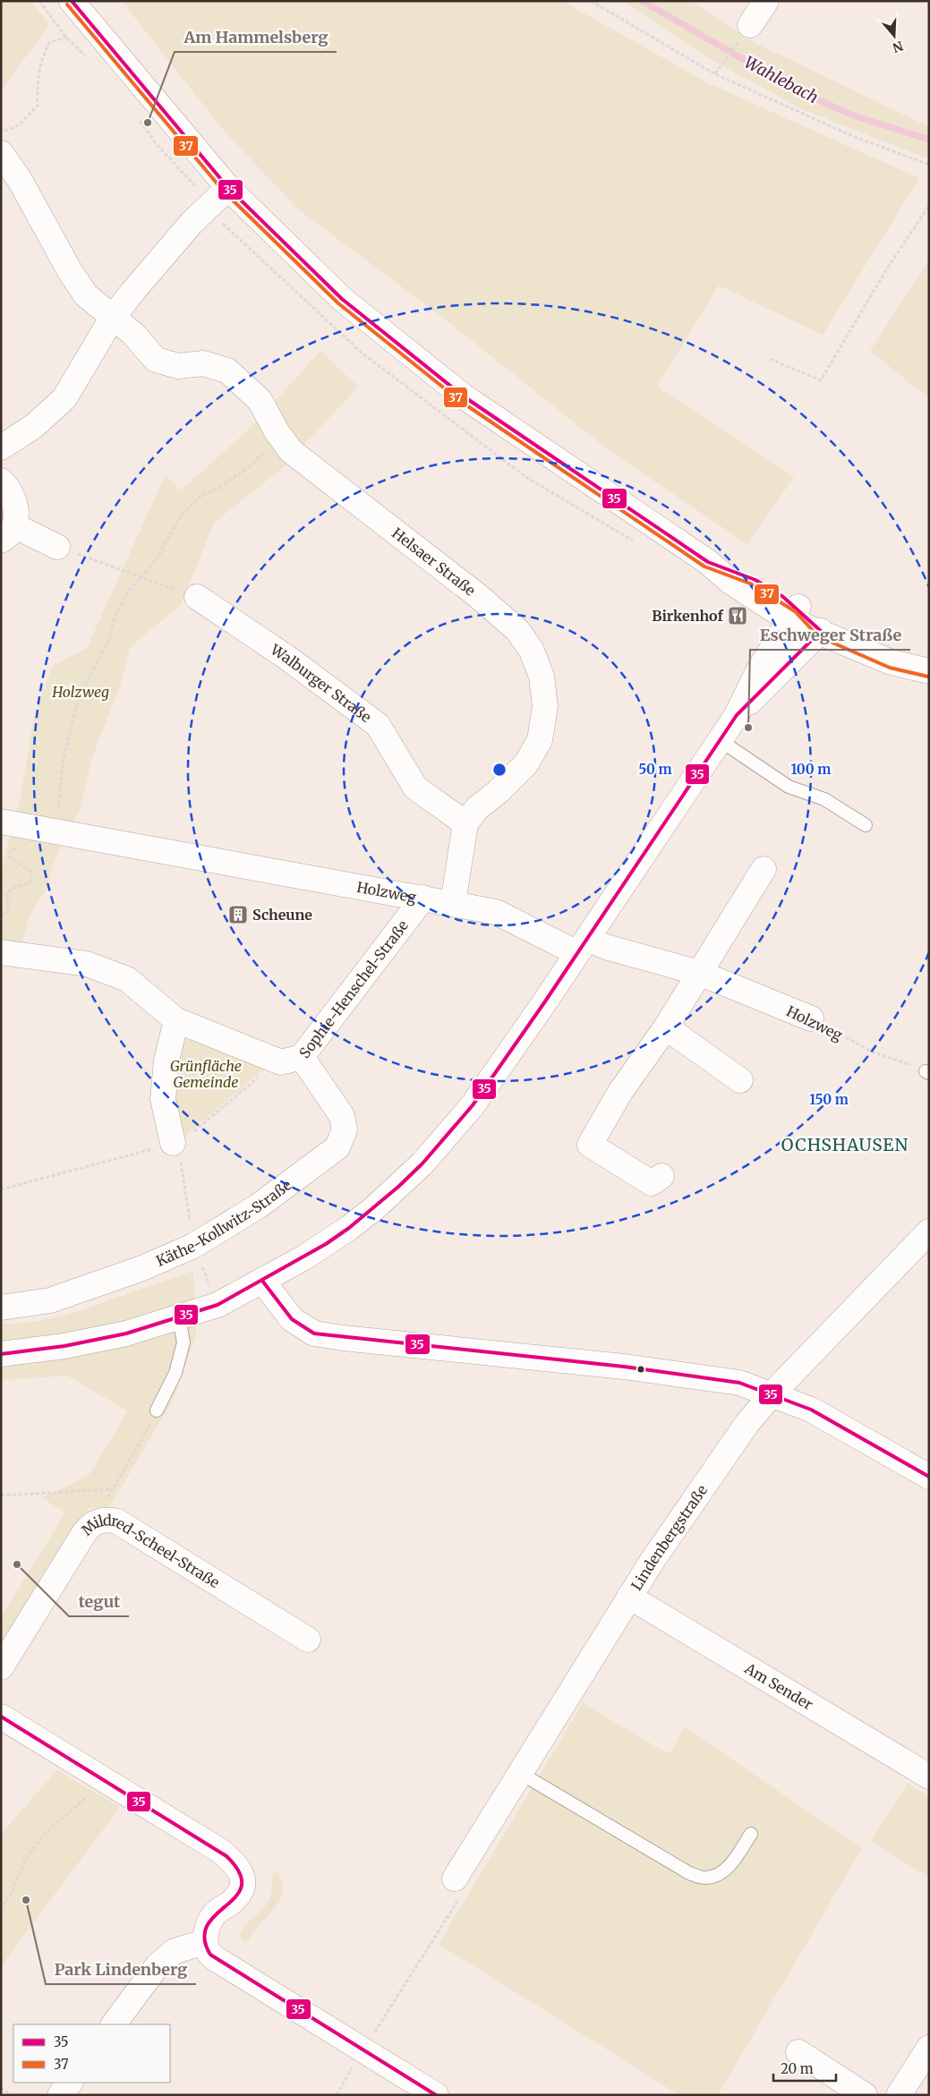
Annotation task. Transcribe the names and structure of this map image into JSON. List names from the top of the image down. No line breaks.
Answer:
{"streets":{"street":["Helsaer Straße","Walburger Straße","Holzweg","Sophie-Henschel-Straße","Käthe-Kollwitz-Straße","Lindenbergstraße","Mildred-Scheel-Straße","Am Sender"]},"crossings":[["Helsaer Straße","Walburger Straße"],["Helsaer Straße","Holzweg"],["Holzweg","Sophie-Henschel-Straße"],["Sophie-Henschel-Straße","Käthe-Kollwitz-Straße"],["Lindenbergstraße","Am Sender"]],"districts":["OCHSHAUSEN"],"water":["Wahlebach"],"parks":["Holzweg","Grünfläche Gemeinde"],"places":{"other":["Am Hammelsberg","Eschweger Straße","tegut","Park Lindenberg"],"restaurant":["Birkenhof"],"building":["Scheune"]},"lines":["transit line 35","transit line 37"],"legend":["35","37"],"scale_bar":"20 m","north":"bottom","rings":["50 m","100 m","150 m"]}
